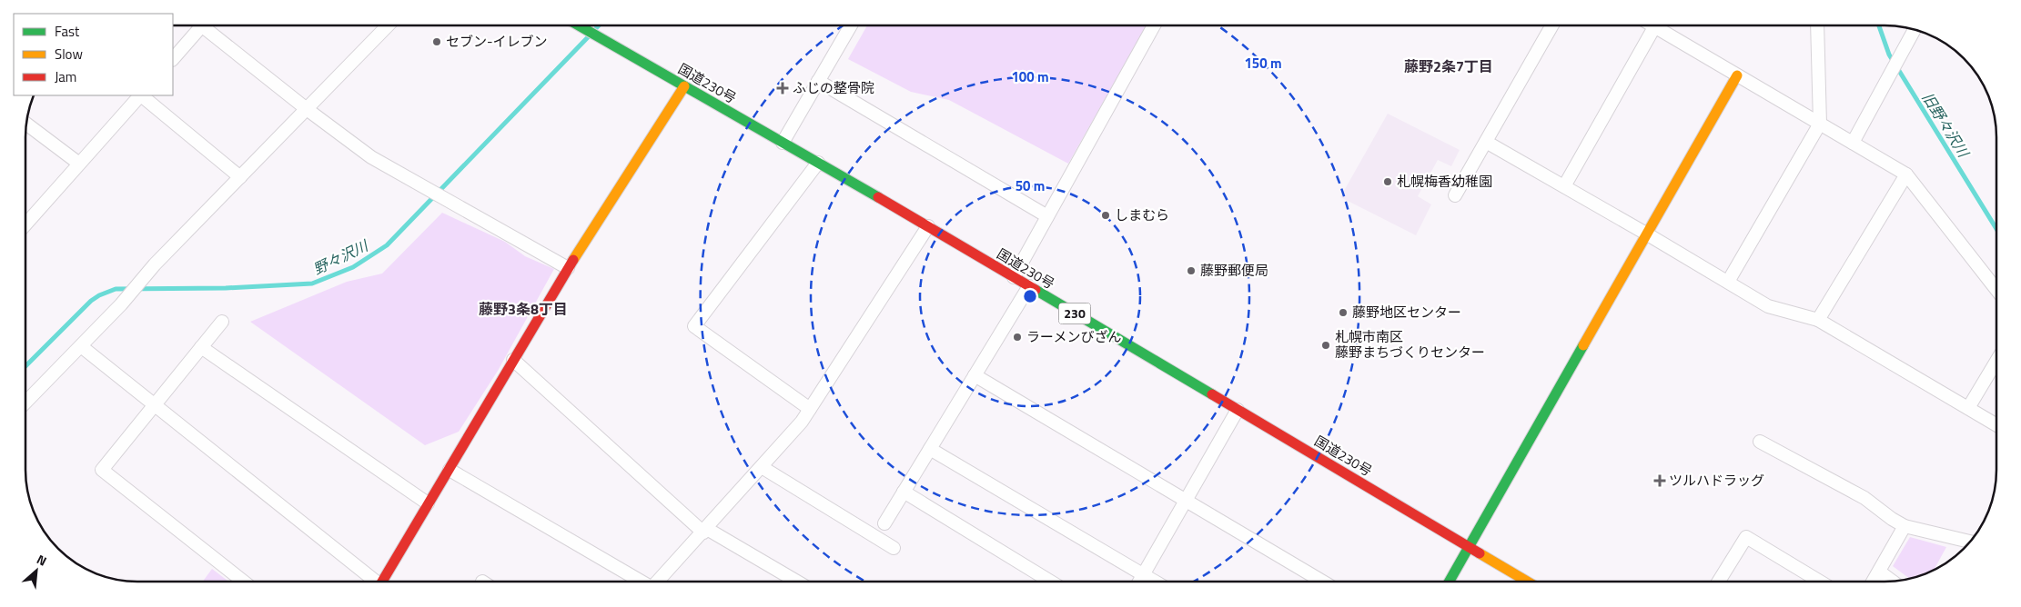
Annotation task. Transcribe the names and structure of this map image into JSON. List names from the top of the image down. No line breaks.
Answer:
{"streets":{"main road":["国道230号","230"]},"districts":["藤野2条7丁目","藤野3条8丁目"],"water":["旧野々沢川","野々沢川"],"places":{"other":["セブン-イレブン","札幌梅香幼稚園","しまむら","藤野郵便局","藤野地区センター","ラーメンびざん","札幌市南区 藤野まちづくりセンター"],"health":["ふじの整骨院","ツルハドラッグ"]},"legend":["Fast","Slow","Jam"],"north":"top right","rings":["150 m","100 m","50 m"]}
